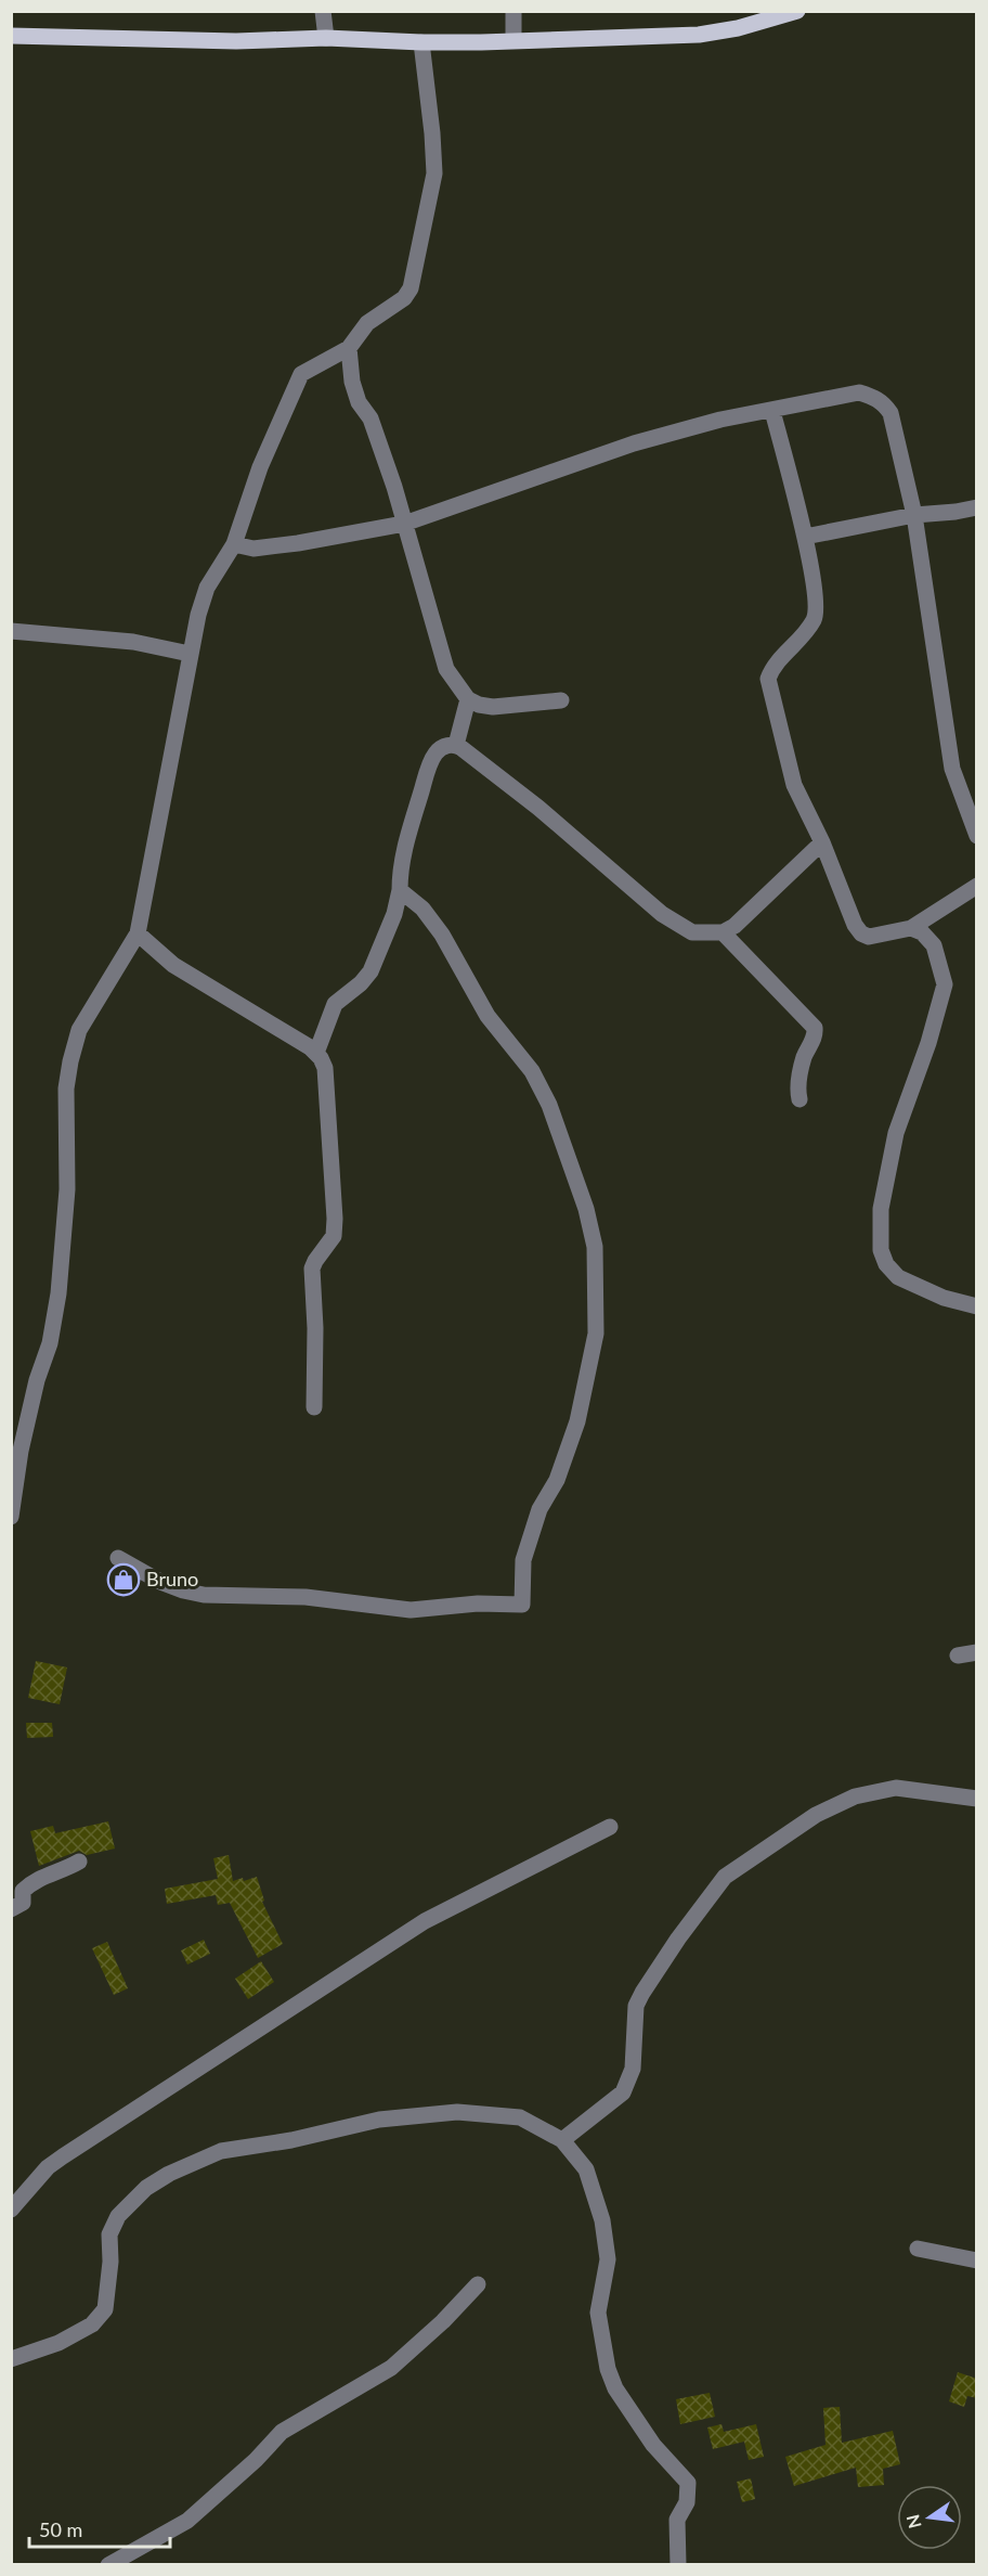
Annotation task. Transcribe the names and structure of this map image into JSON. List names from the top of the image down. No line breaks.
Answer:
{"places":{"shop":["Bruno"]},"scale_bar":"50 m","north":"left"}
